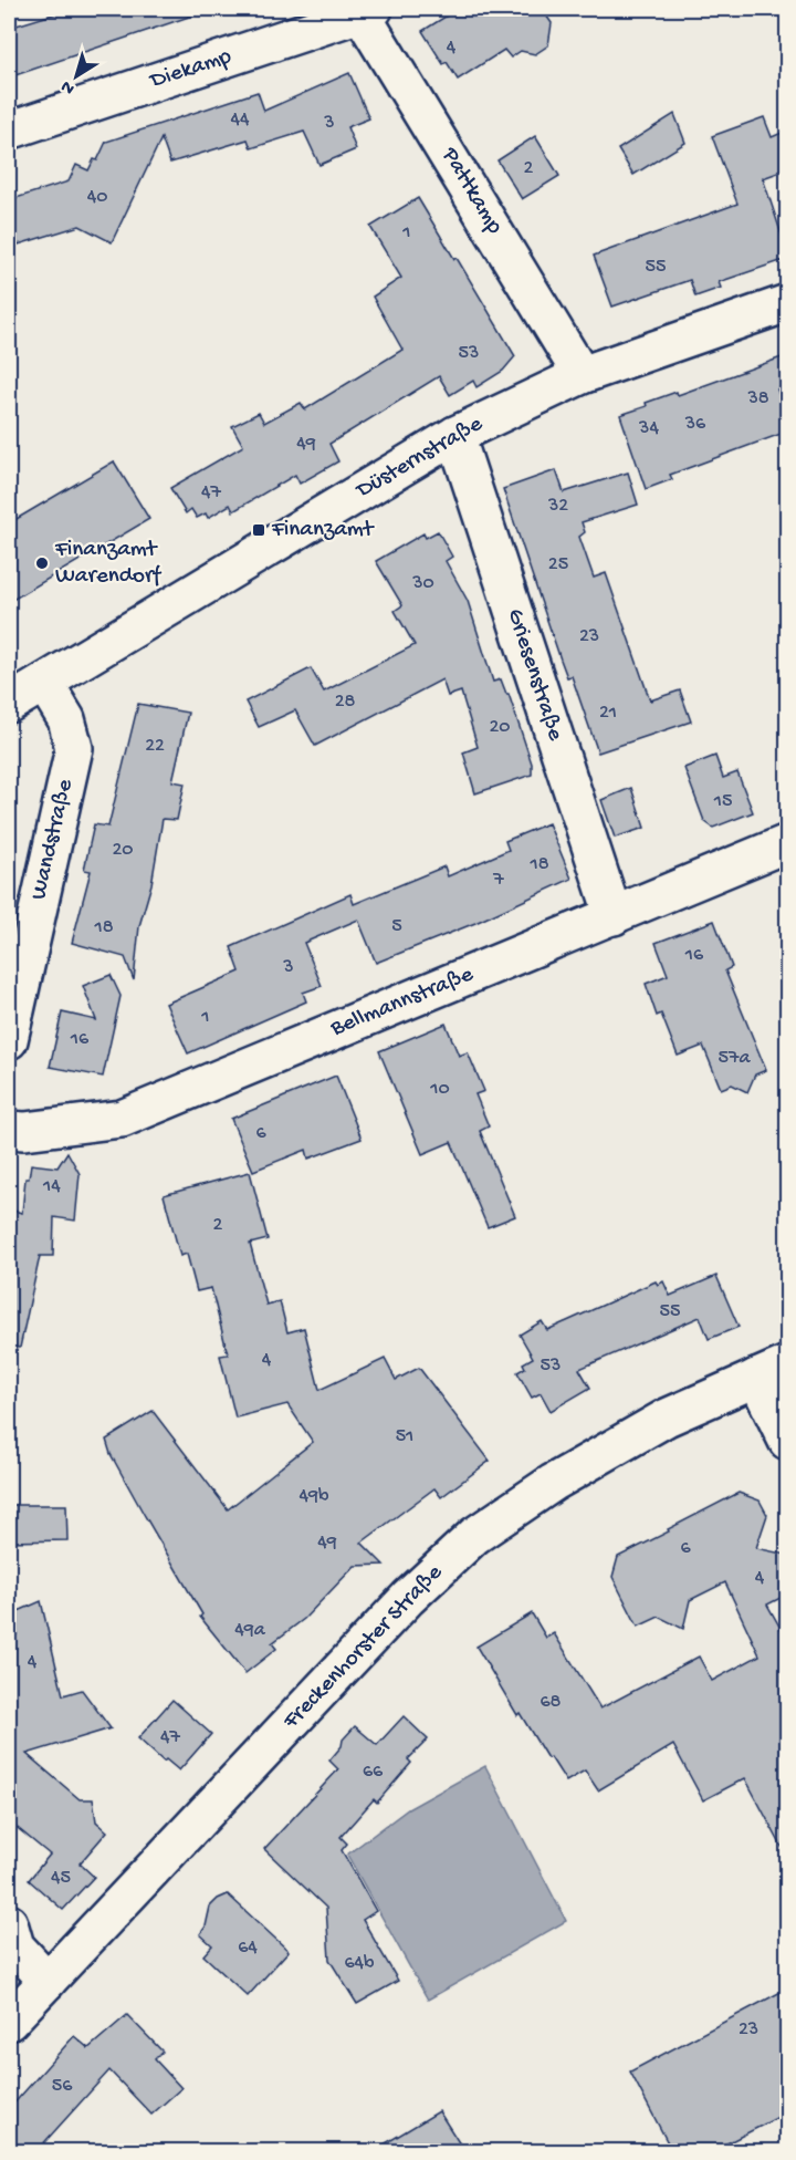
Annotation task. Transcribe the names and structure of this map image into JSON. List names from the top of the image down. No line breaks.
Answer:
{"streets":{"street":["Diekamp","Pattkamp","Düsternstraße","Griesenstraße","Wandstraße","Bellmannstraße","Freckenhorster Straße"]},"crossings":[["Diekamp","Pattkamp"],["Pattkamp","Düsternstraße"],["Düsternstraße","Griesenstraße"],["Düsternstraße","Wandstraße"],["Griesenstraße","Bellmannstraße"]],"places":{"transit":["Finanzamt"],"other":["Finanzamt Warendorf"]},"house_numbers":["4","44","3","2","40","1","55","53","38","36","34","49","47","32","25","30","23","28","21","20","22","15","20","18","7","5","18","16","3","1","16","57a","10","6","14","2","55","4","53","51","49b","49","6","4","49a","4","68","47","66","45","64","64b","23","56"],"north":"bottom left"}
